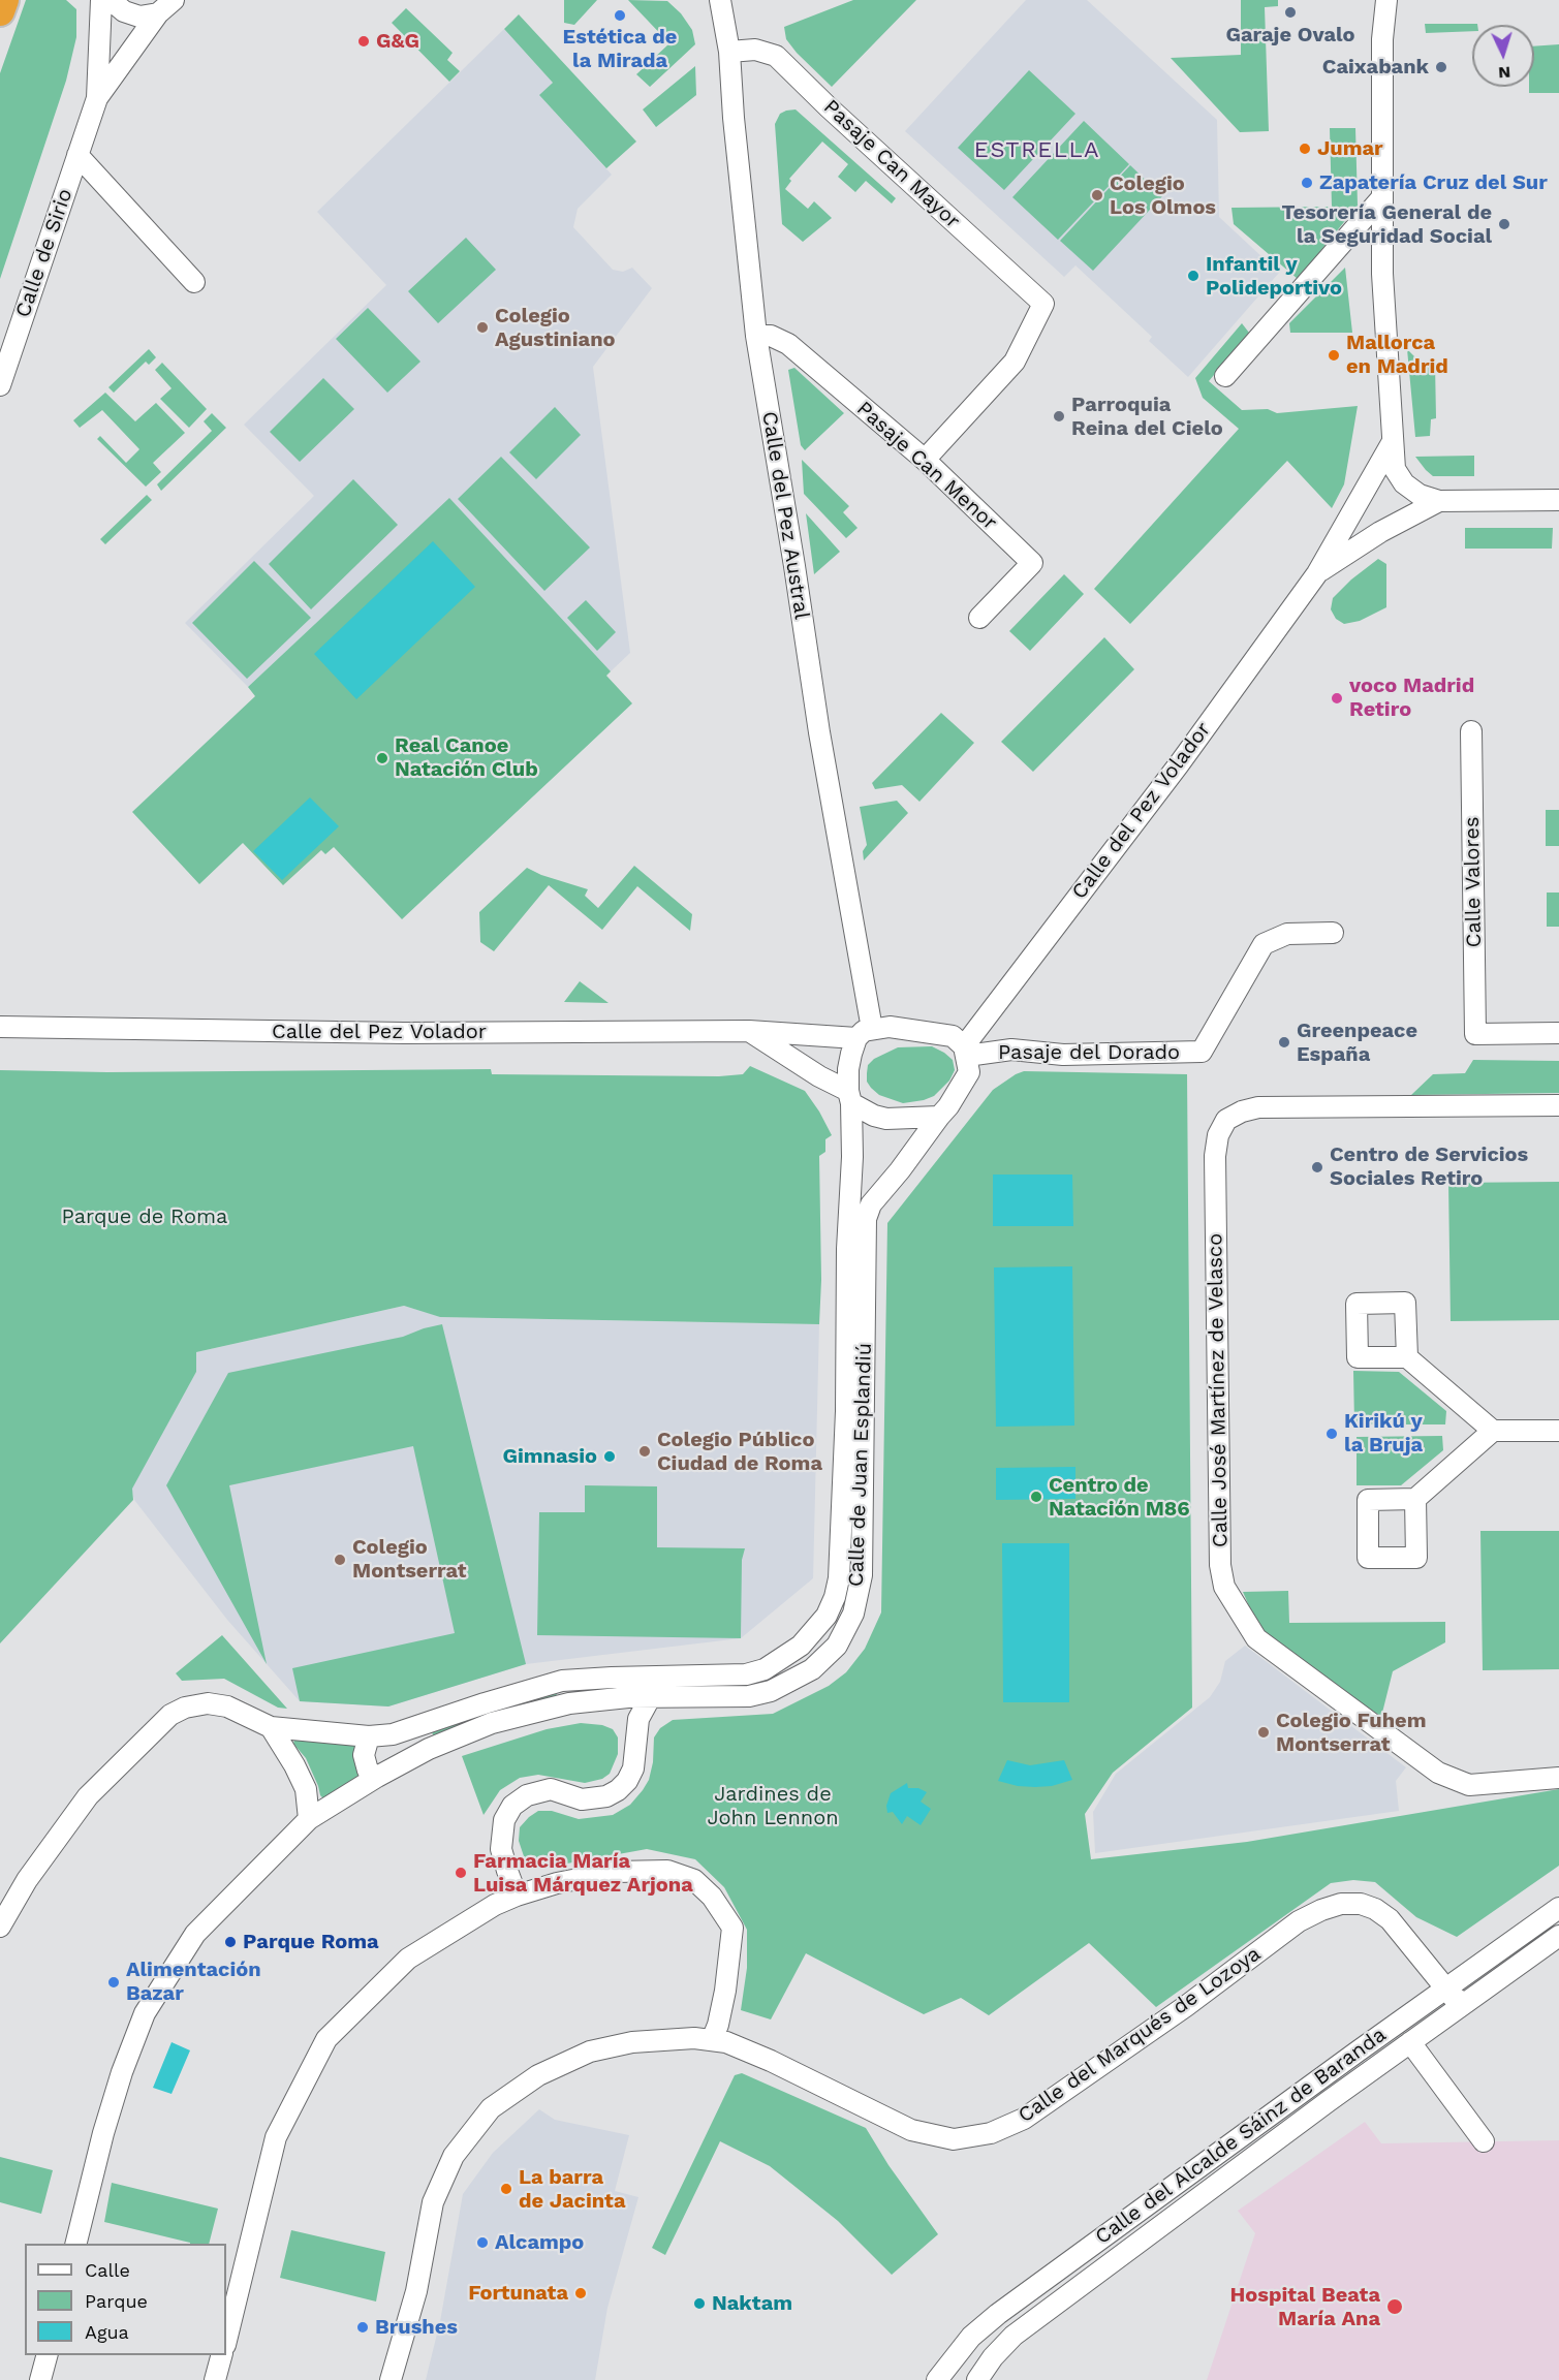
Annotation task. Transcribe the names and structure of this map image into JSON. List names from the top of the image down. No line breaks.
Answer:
{"streets":{"street":["Pasaje Can Mayor","Calle de Sirio","Pasaje Can Menor","Calle del Pez Austral","Calle del Pez Volador","Calle Valores","Pasaje del Dorado","Calle José Martínez de Velasco","Calle de Juan Esplandiú","Calle del Marqués de Lozoya","Calle del Alcalde Sáinz de Baranda"]},"crossings":[["Pasaje Can Mayor","Pasaje Can Menor"],["Pasaje Can Mayor","Calle del Pez Austral"],["Pasaje Can Menor","Calle del Pez Austral"],["Calle del Pez Austral","Calle del Pez Volador"],["Calle del Pez Austral","Pasaje del Dorado"],["Calle del Pez Austral","Calle de Juan Esplandiú"],["Calle del Pez Volador","Pasaje del Dorado"],["Calle del Pez Volador","Calle de Juan Esplandiú"],["Pasaje del Dorado","Calle de Juan Esplandiú"],["Calle del Marqués de Lozoya","Calle del Alcalde Sáinz de Baranda"]],"districts":["ESTRELLA"],"parks":["Parque de Roma","Jardines de John Lennon"],"places":["Garaje Ovalo","Estética de la Mirada","G&G","Caixabank","Jumar","Zapatería Cruz del Sur","Colegio Los Olmos","Tesorería General de la Seguridad Social","Infantil y Polideportivo","Colegio Agustiniano","Mallorca en Madrid","Parroquia Reina del Cielo","voco Madrid Retiro","Real Canoe Natación Club","Greenpeace España","Centro de Servicios Sociales Retiro","Kirikú y la Bruja","Colegio Público Ciudad de Roma","Gimnasio","Centro de Natación M86","Colegio Montserrat","Colegio Fuhem Montserrat","Farmacia María Luisa Márquez Arjona","Parque Roma","Alimentación Bazar","La barra de Jacinta","Alcampo","Fortunata","Naktam","Hospital Beata María Ana","Brushes"],"legend":["Calle","Parque","Agua"],"north":"bottom"}
